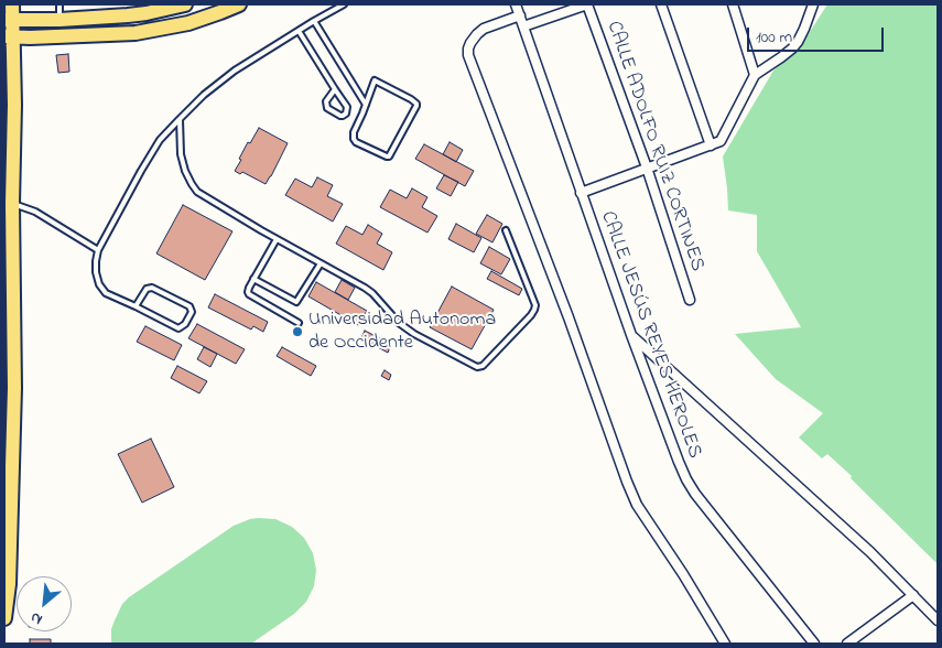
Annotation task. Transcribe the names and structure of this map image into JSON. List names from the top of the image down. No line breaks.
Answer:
{"streets":{"street":["CALLE ADOLFO RUIZ CORTINES","CALLE JESÚS REYES HEROLES"]},"places":["Universidad Autonoma de Occidente"],"scale_bar":"100 m","north":"bottom left"}
